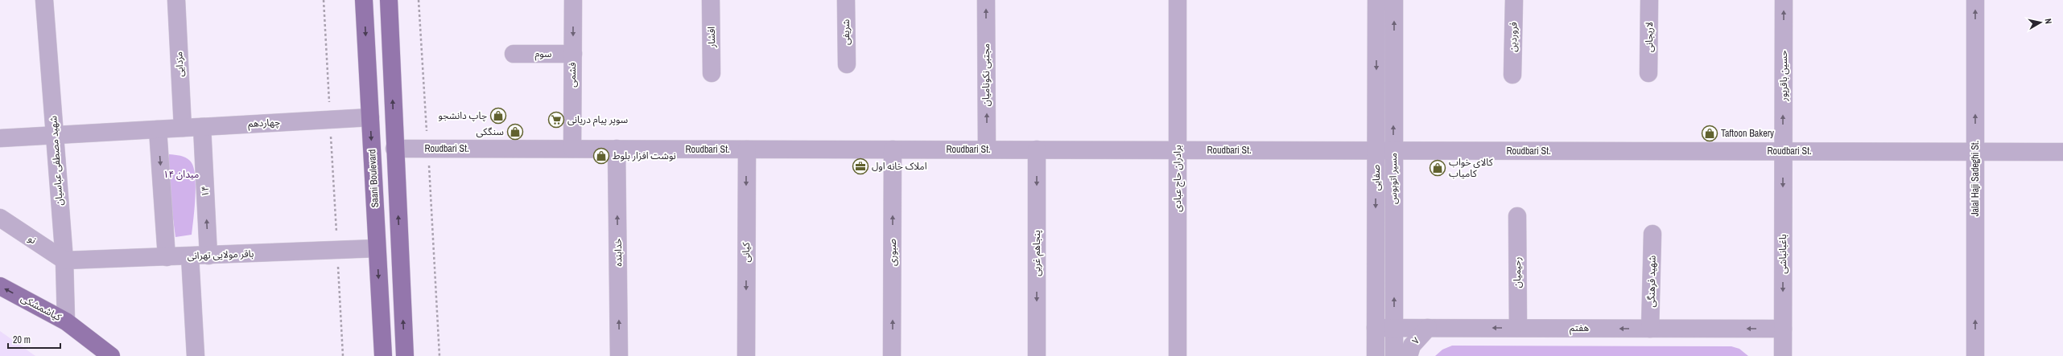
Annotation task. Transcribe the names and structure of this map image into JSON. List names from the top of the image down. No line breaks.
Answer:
{"streets":{"main road":["Saani Boulevard","کیاشمشکی"],"street":["شریفی","افشار","فروردین","لاریجانی","سوم","مزدایی","فشمی","مجتبی نکونامیان","حسین باقرپور","چهاردهم","Roudbari St.","شهید مصطفی عباسیان","صفایی","برادران حاج عبادی","مسیر اتوبوس","Jalal Haji Sadeghi St.","۱۴","نو","خدابنده","کیانی","صبوری","پنجاهم غربی","باغبانباشی","باقر مولایی تهرانی","رحیمیان","شهید فرهنگی","هفتم","۷"]},"crossings":[["سوم","فشمی"],["مزدایی","چهاردهم"],["فشمی","Roudbari St."],["مجتبی نکونامیان","Roudbari St."],["حسین باقرپور","Roudbari St."],["حسین باقرپور","باغبانباشی"],["چهاردهم","شهید مصطفی عباسیان"],["چهاردهم","Saani Boulevard"],["چهاردهم","۱۴"],["Roudbari St.","صفایی"],["Roudbari St.","برادران حاج عبادی"],["Roudbari St.","مسیر اتوبوس"],["Roudbari St.","Jalal Haji Sadeghi St."],["Roudbari St.","خدابنده"],["Roudbari St.","کیانی"],["Roudbari St.","صبوری"],["Roudbari St.","پنجاهم غربی"],["Roudbari St.","باغبانباشی"],["شهید مصطفی عباسیان","نو"],["شهید مصطفی عباسیان","باقر مولایی تهرانی"],["شهید مصطفی عباسیان","کیاشمشکی"],["صفایی","هفتم"],["Saani Boulevard","باقر مولایی تهرانی"],["مسیر اتوبوس","هفتم"],["۱۴","باقر مولایی تهرانی"],["نو","باقر مولایی تهرانی"],["باغبانباشی","هفتم"],["رحیمیان","هفتم"],["شهید فرهنگی","هفتم"],["هفتم","۷"]],"one_way":["فشمی","مجتبی نکونامیان","حسین باقرپور","صفایی","مسیر اتوبوس","Jalal Haji Sadeghi St.","خدابنده","کیانی","صبوری","پنجاهم غربی","باغبانباشی","کیاشمشکی","هفتم"],"parks":["میدان ۱۴"],"places":{"shop":["چاپ دانشجو","سنگکی","Taftoon Bakery","نوشت افزار بلوط","کالای خواب کامیاب"],"supermarket":["سوپر پیام دریانی"],"office":["املاک خانه اول"]},"scale_bar":"20 m","north":"right"}
